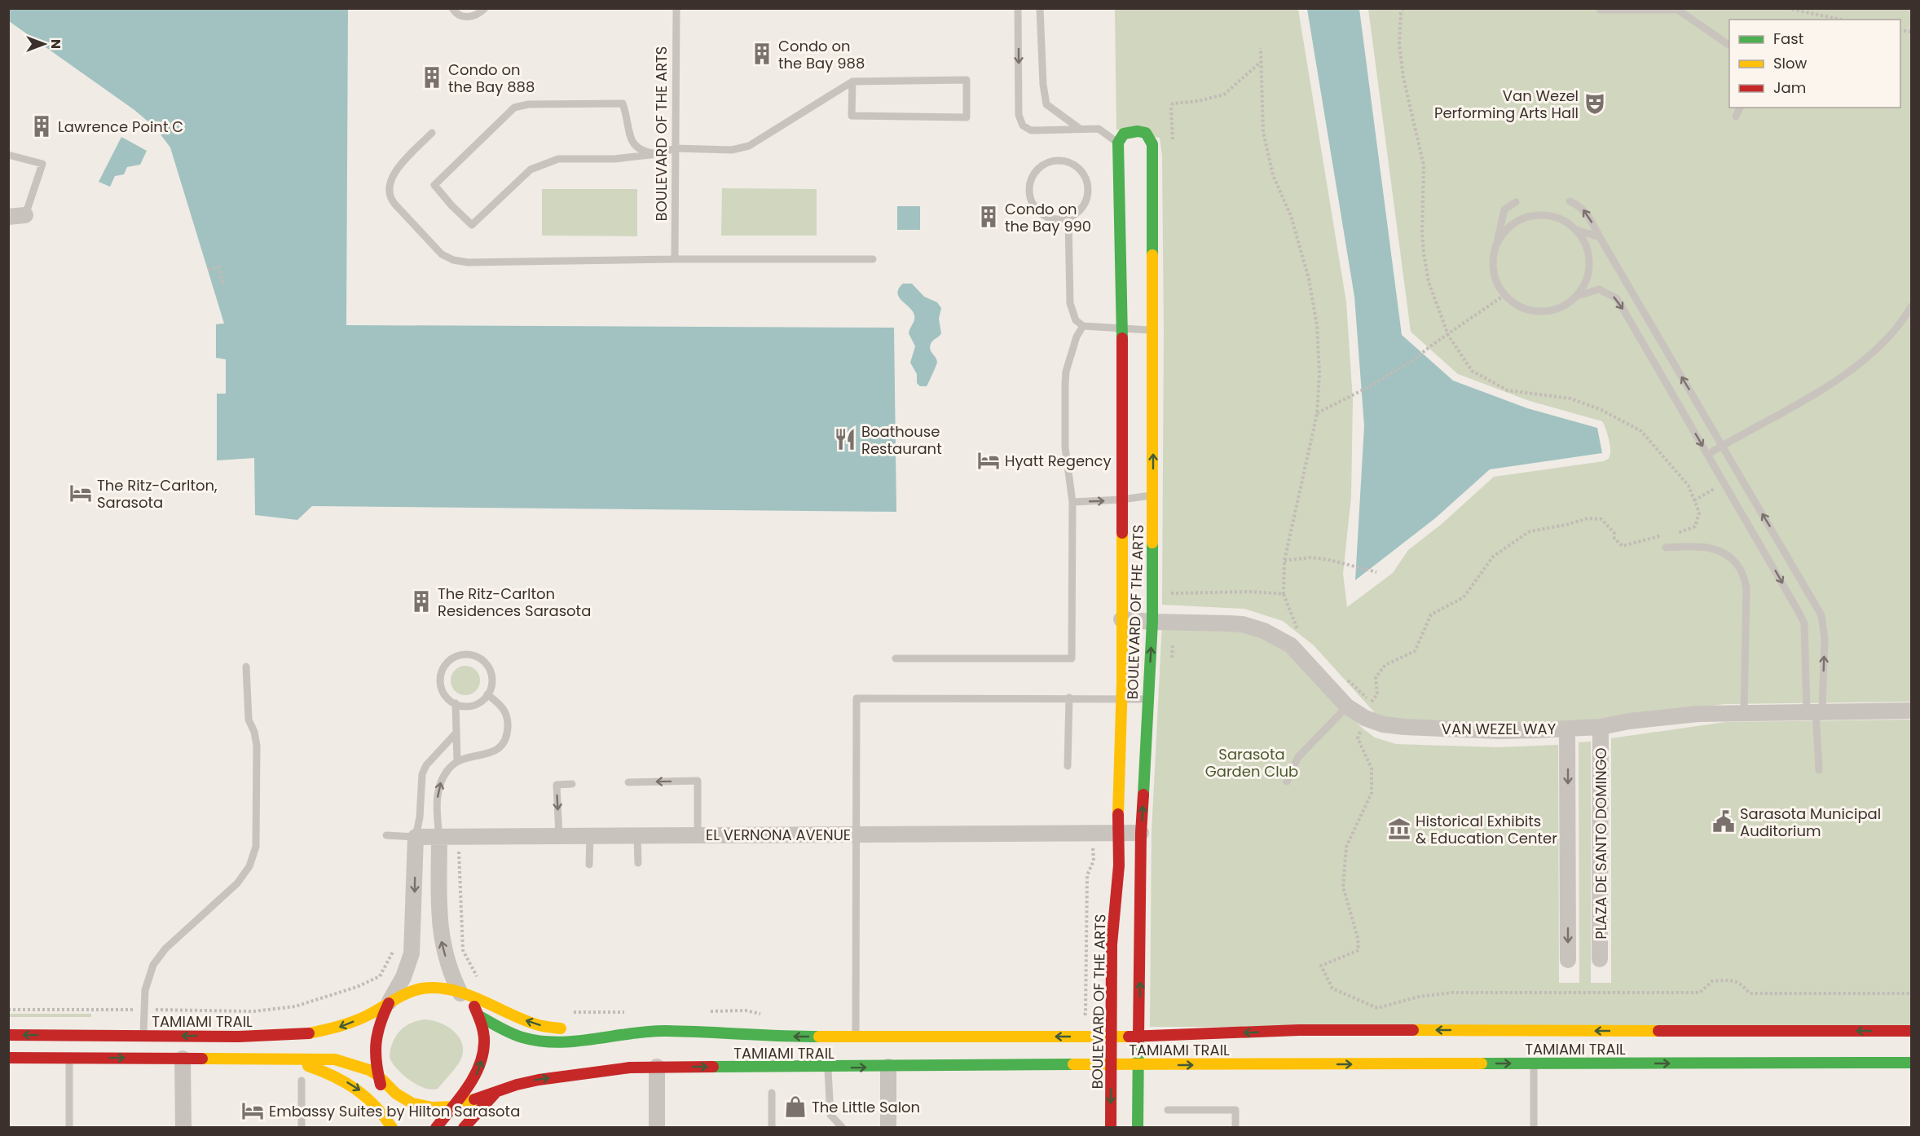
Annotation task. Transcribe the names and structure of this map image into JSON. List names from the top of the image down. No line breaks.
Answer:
{"streets":{"main road":["BOULEVARD OF THE ARTS","TAMIAMI TRAIL"],"street":["VAN WEZEL WAY","EL VERNONA AVENUE","PLAZA DE SANTO DOMINGO"]},"crossings":[["BOULEVARD OF THE ARTS","VAN WEZEL WAY"],["BOULEVARD OF THE ARTS","EL VERNONA AVENUE"],["BOULEVARD OF THE ARTS","TAMIAMI TRAIL"],["VAN WEZEL WAY","PLAZA DE SANTO DOMINGO"]],"parks":["Sarasota Garden Club"],"places":{"building":["Condo on the Bay 988","Condo on the Bay 888","Lawrence Point C","Condo on the Bay 990","The Ritz-Carlton Residences Sarasota"],"theatre":["Van Wezel Performing Arts Hall"],"restaurant":["Boathouse Restaurant"],"hotel":["Hyatt Regency","The Ritz-Carlton, Sarasota","Embassy Suites by Hilton Sarasota"],"public building":["Sarasota Municipal Auditorium"],"museum":["Historical Exhibits & Education Center"],"shop":["The Little Salon"]},"legend":["Fast","Slow","Jam"],"north":"right"}
